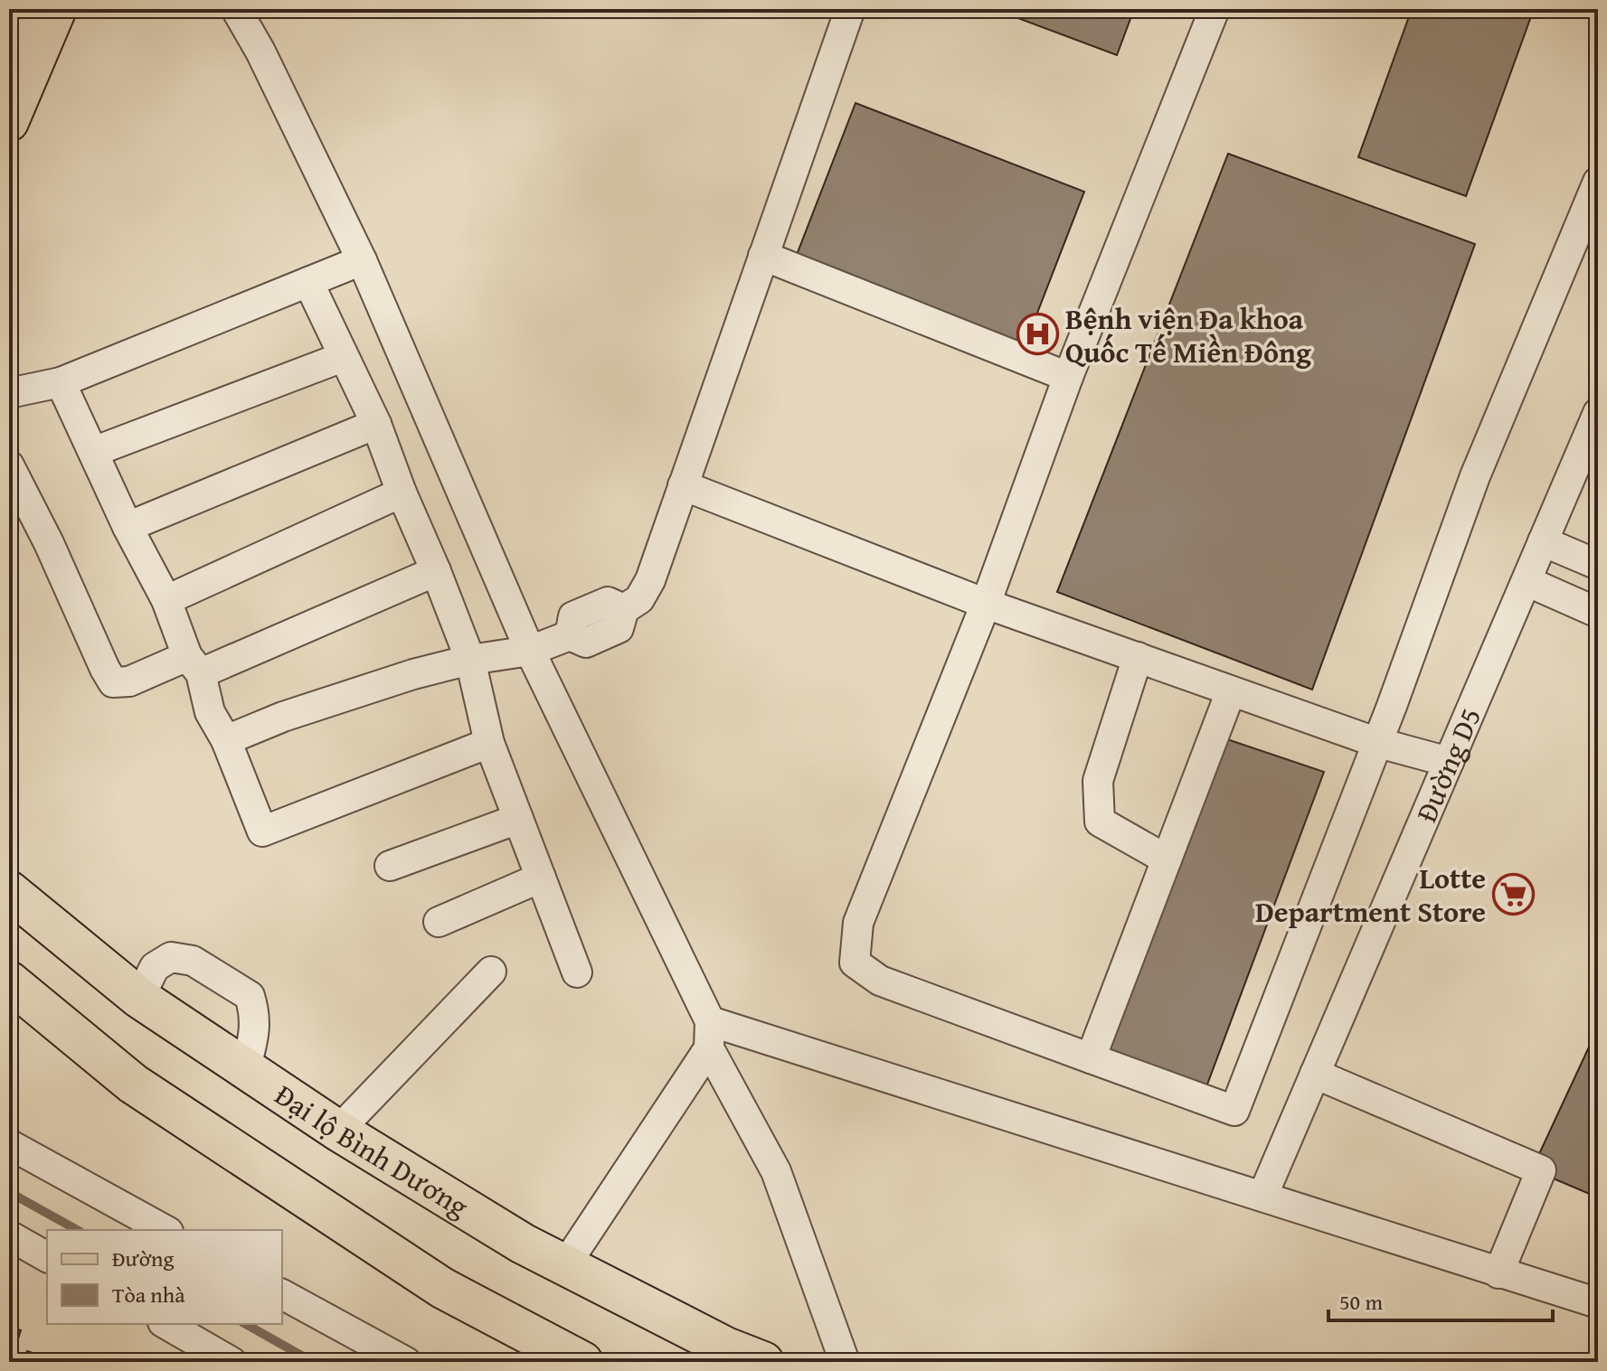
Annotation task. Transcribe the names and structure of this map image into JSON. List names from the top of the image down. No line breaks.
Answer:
{"streets":{"highway":["Đại lộ Bình Dương"],"street":["Đường D5"]},"places":{"hospital":["Bệnh viện Đa khoa Quốc Tế Miền Đông"],"supermarket":["Lotte Department Store"]},"legend":["Đường","Tòa nhà"],"scale_bar":"50 m"}
